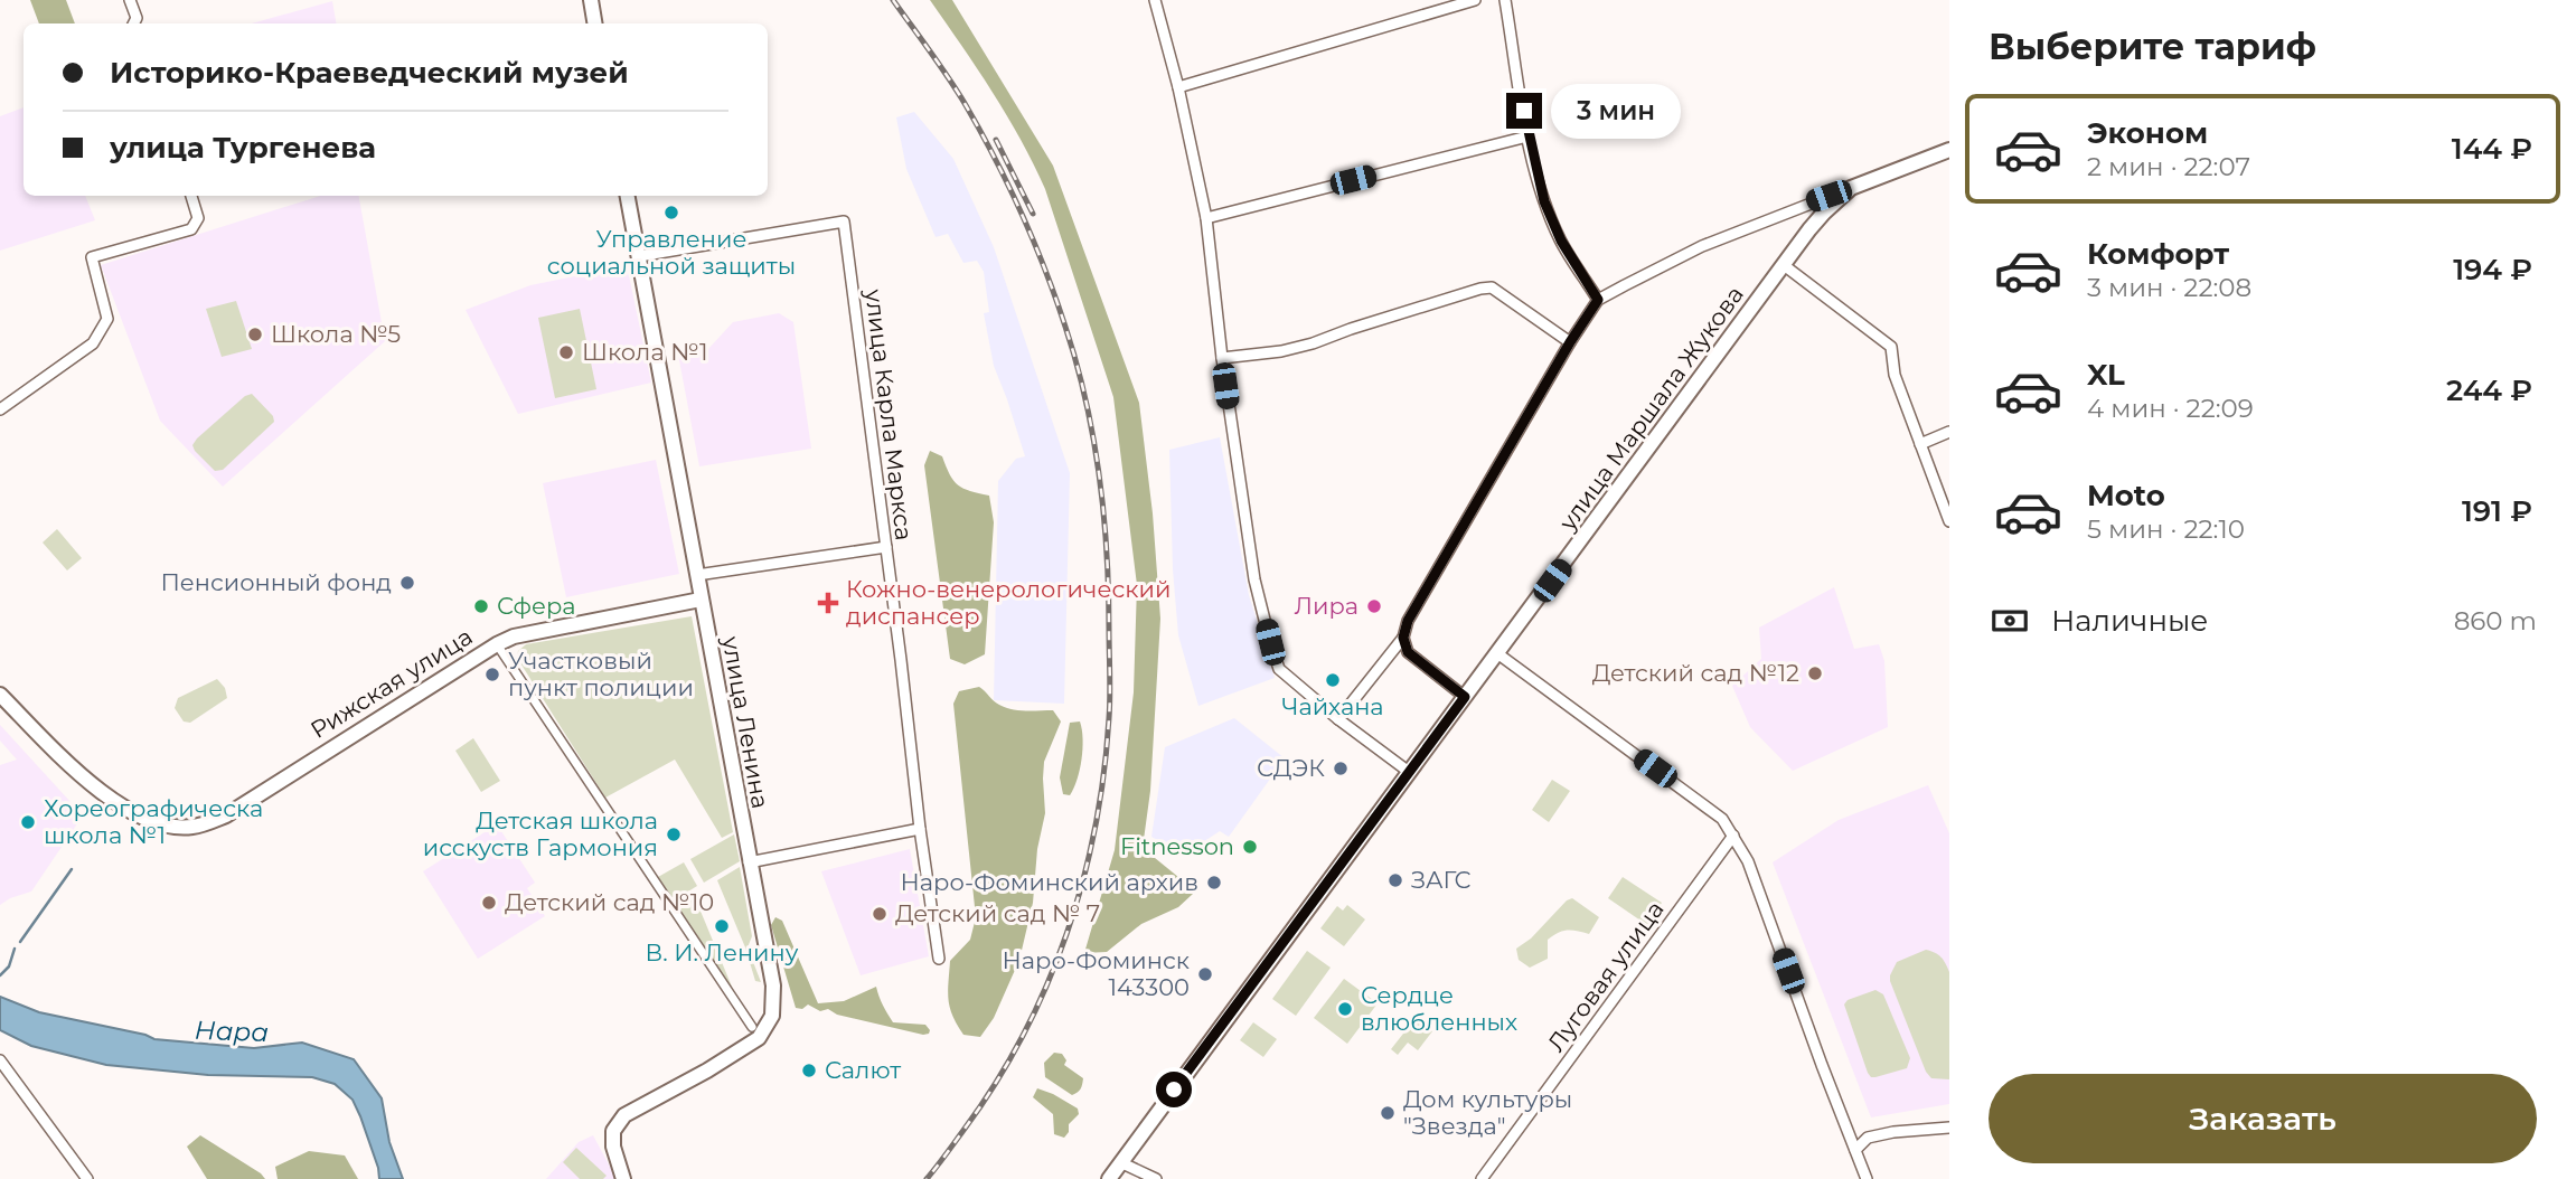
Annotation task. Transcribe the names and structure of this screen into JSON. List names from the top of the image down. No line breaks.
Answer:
{"streets":{"street":["улица Маршала Жукова","улица Карла Маркса","Рижская улица","улица Ленина","Луговая улица"]},"crossings":[["улица Карла Маркса","улица Ленина"],["Рижская улица","улица Ленина"]],"water":["Нара"],"places":{"other":["Управление социальной защиты","Школа №5","Школа №1","Пенсионный фонд","Сфера","Лира","Детский сад №12","Участковый пункт полиции","Чайхана","СДЭК","Хореографическа школа №1","Детская школа исскуств Гармония","Fitnesson","ЗАГС","Наро-Фоминский архив","Детский сад №10","Детский сад № 7","В. И. Ленину","Наро-Фоминск 143300","Сердце влюбленных","Салют","Дом культуры \"Звезда\""],"health":["Кожно-венерологический диспансер"]},"page":{"heading":"Выберите тариф","banner":["Историко-Краеведческий музей","улица Тургенева"],"bubble":"3 мин","list":[{"name":"Эконом","note":"2 мин · 22:07","value":"144 ₽"},{"name":"Комфорт","note":"3 мин · 22:08","value":"194 ₽"},{"name":"XL","note":"4 мин · 22:09","value":"244 ₽"},{"name":"Moto","note":"5 мин · 22:10","value":"191 ₽"}],"pay":["Наличные","860 m"],"buttons":"Заказать"}}
